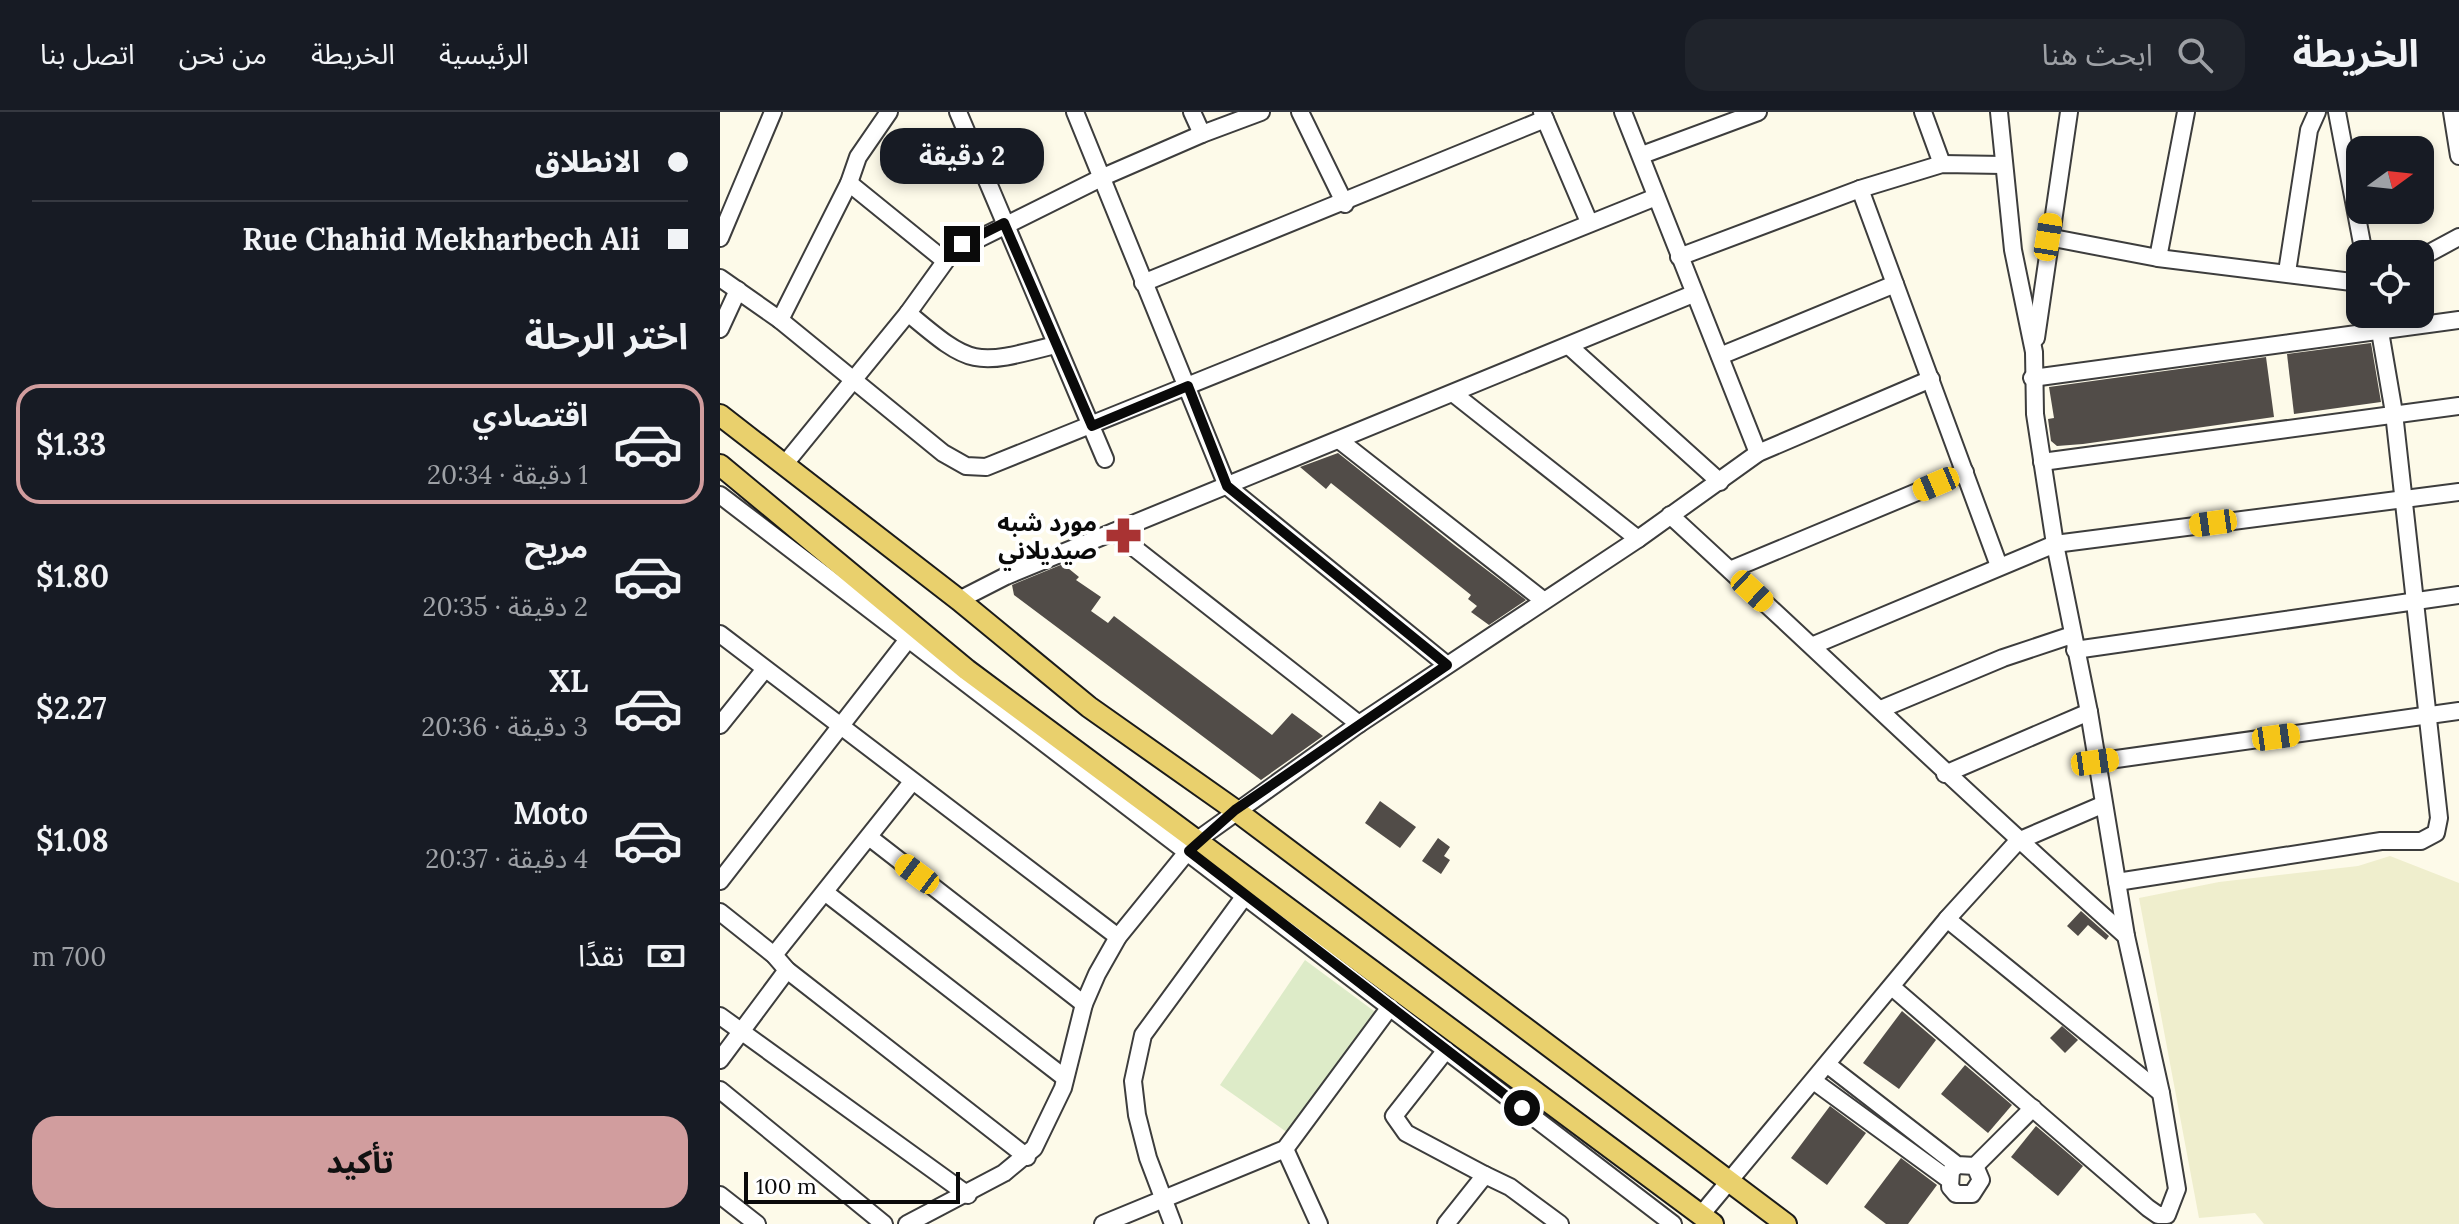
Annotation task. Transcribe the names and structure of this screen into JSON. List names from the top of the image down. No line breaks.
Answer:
{"places":{"pharmacy":["مورد شبه صيديلاني"]},"scale_bar":"100 m","north":"right","page":{"header":"الخريطة","search":"ابحث هنا","nav":["الرئيسية","الخريطة","من نحن","اتصل بنا"],"banner":["الانطلاق","Rue Chahid Mekharbech Ali"],"bubble":"2 دقيقة","heading":"اختر الرحلة","list":[{"name":"اقتصادي","note":"1 دقيقة · 20:34","value":"$1.33"},{"name":"مريح","note":"2 دقيقة · 20:35","value":"$1.80"},{"name":"XL","note":"3 دقيقة · 20:36","value":"$2.27"},{"name":"Moto","note":"4 دقيقة · 20:37","value":"$1.08"}],"pay":["نقدًا","700 m"],"buttons":"تأكيد","scale":"100 m"}}
